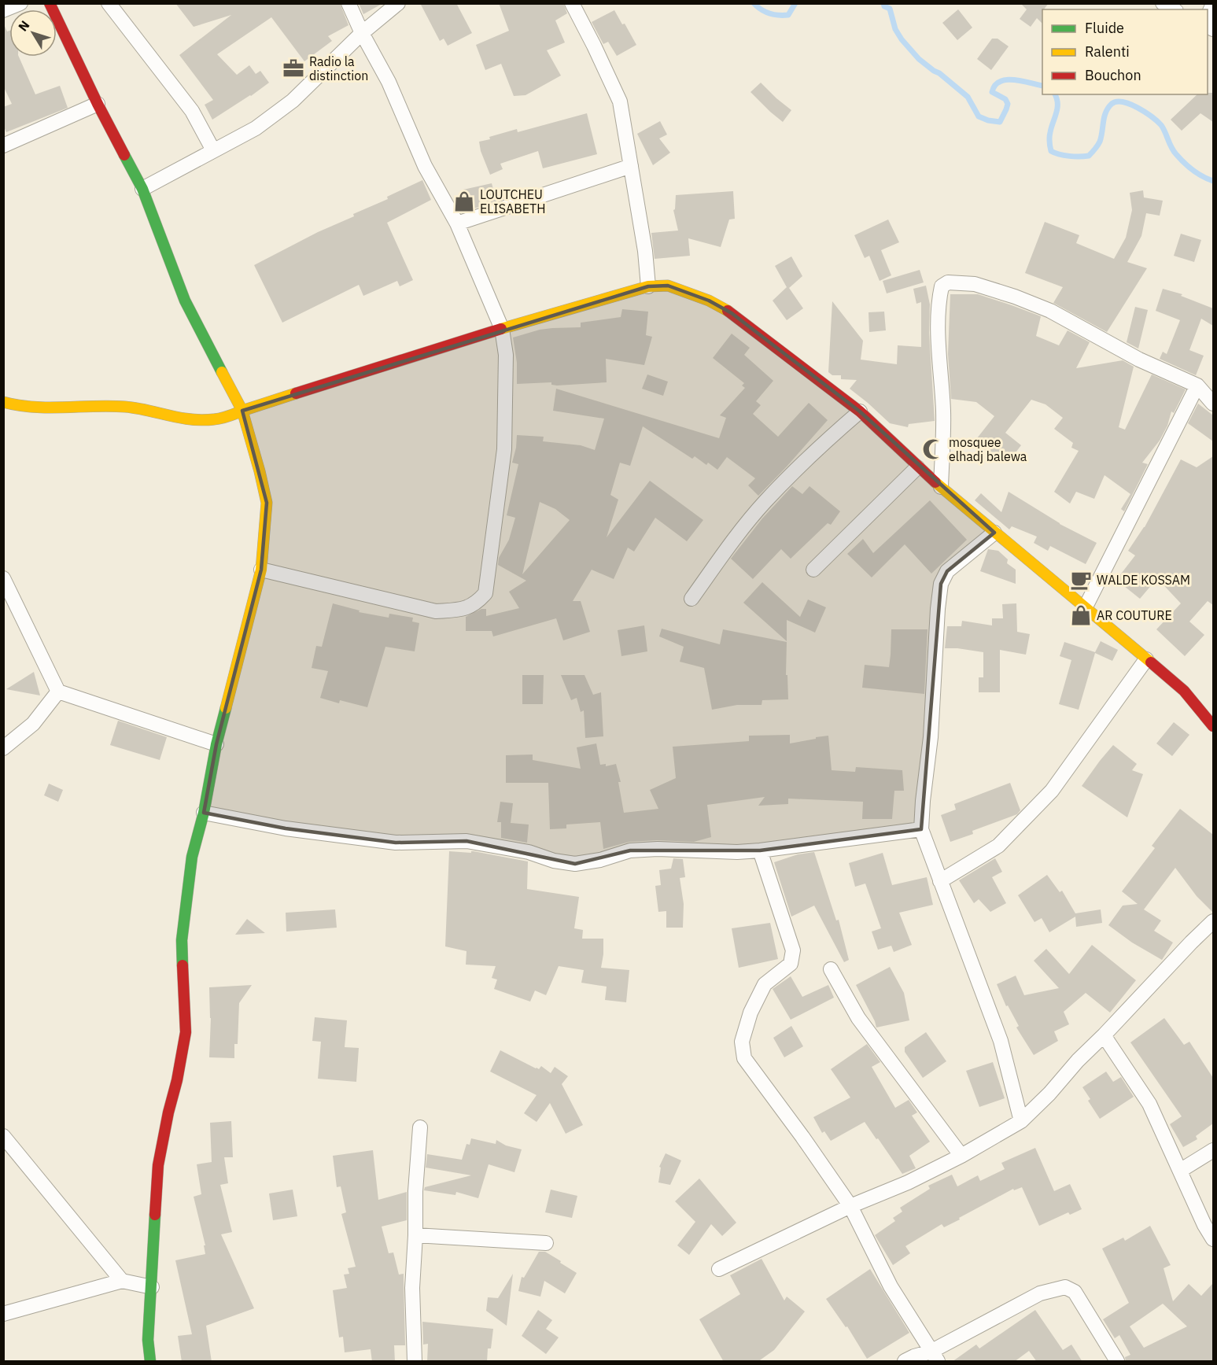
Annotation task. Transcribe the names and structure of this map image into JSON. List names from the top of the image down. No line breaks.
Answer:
{"places":{"office":["Radio la distinction"],"shop":["LOUTCHEU ELISABETH","AR COUTURE"],"mosque":["mosquee elhadj balewa"],"cafe":["WALDE KOSSAM"]},"legend":["Fluide","Ralenti","Bouchon"],"north":"top left"}
